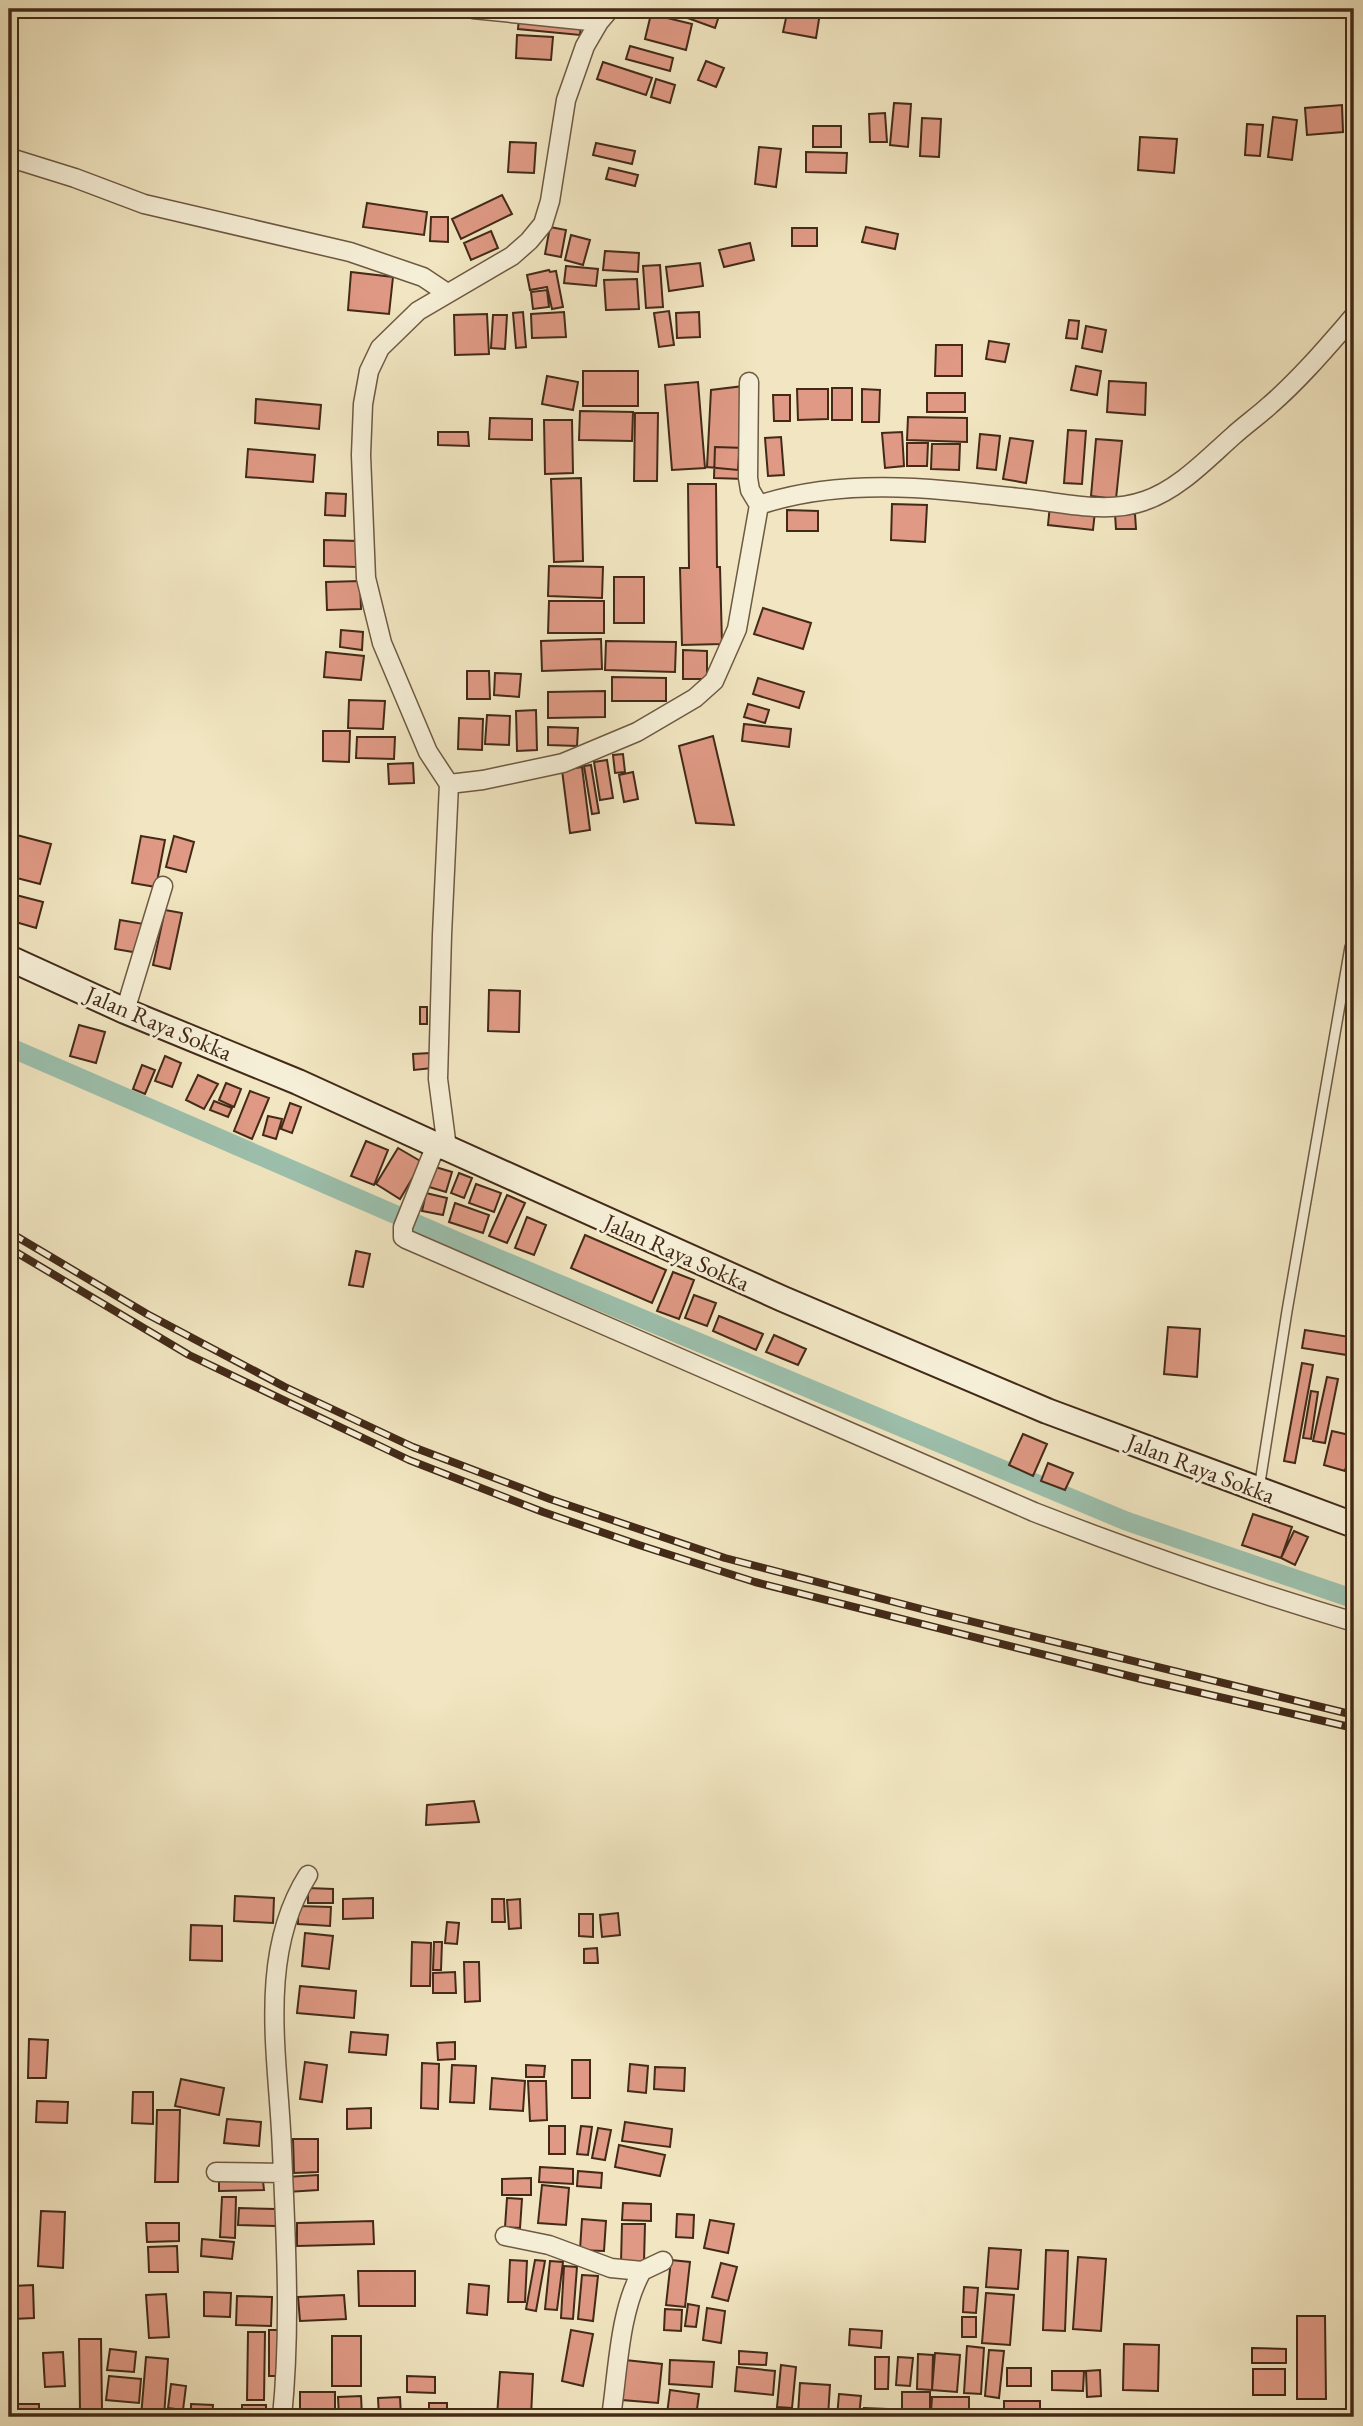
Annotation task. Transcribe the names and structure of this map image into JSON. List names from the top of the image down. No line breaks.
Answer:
{"streets":{"main road":["Jalan Raya Sokka"]}}
